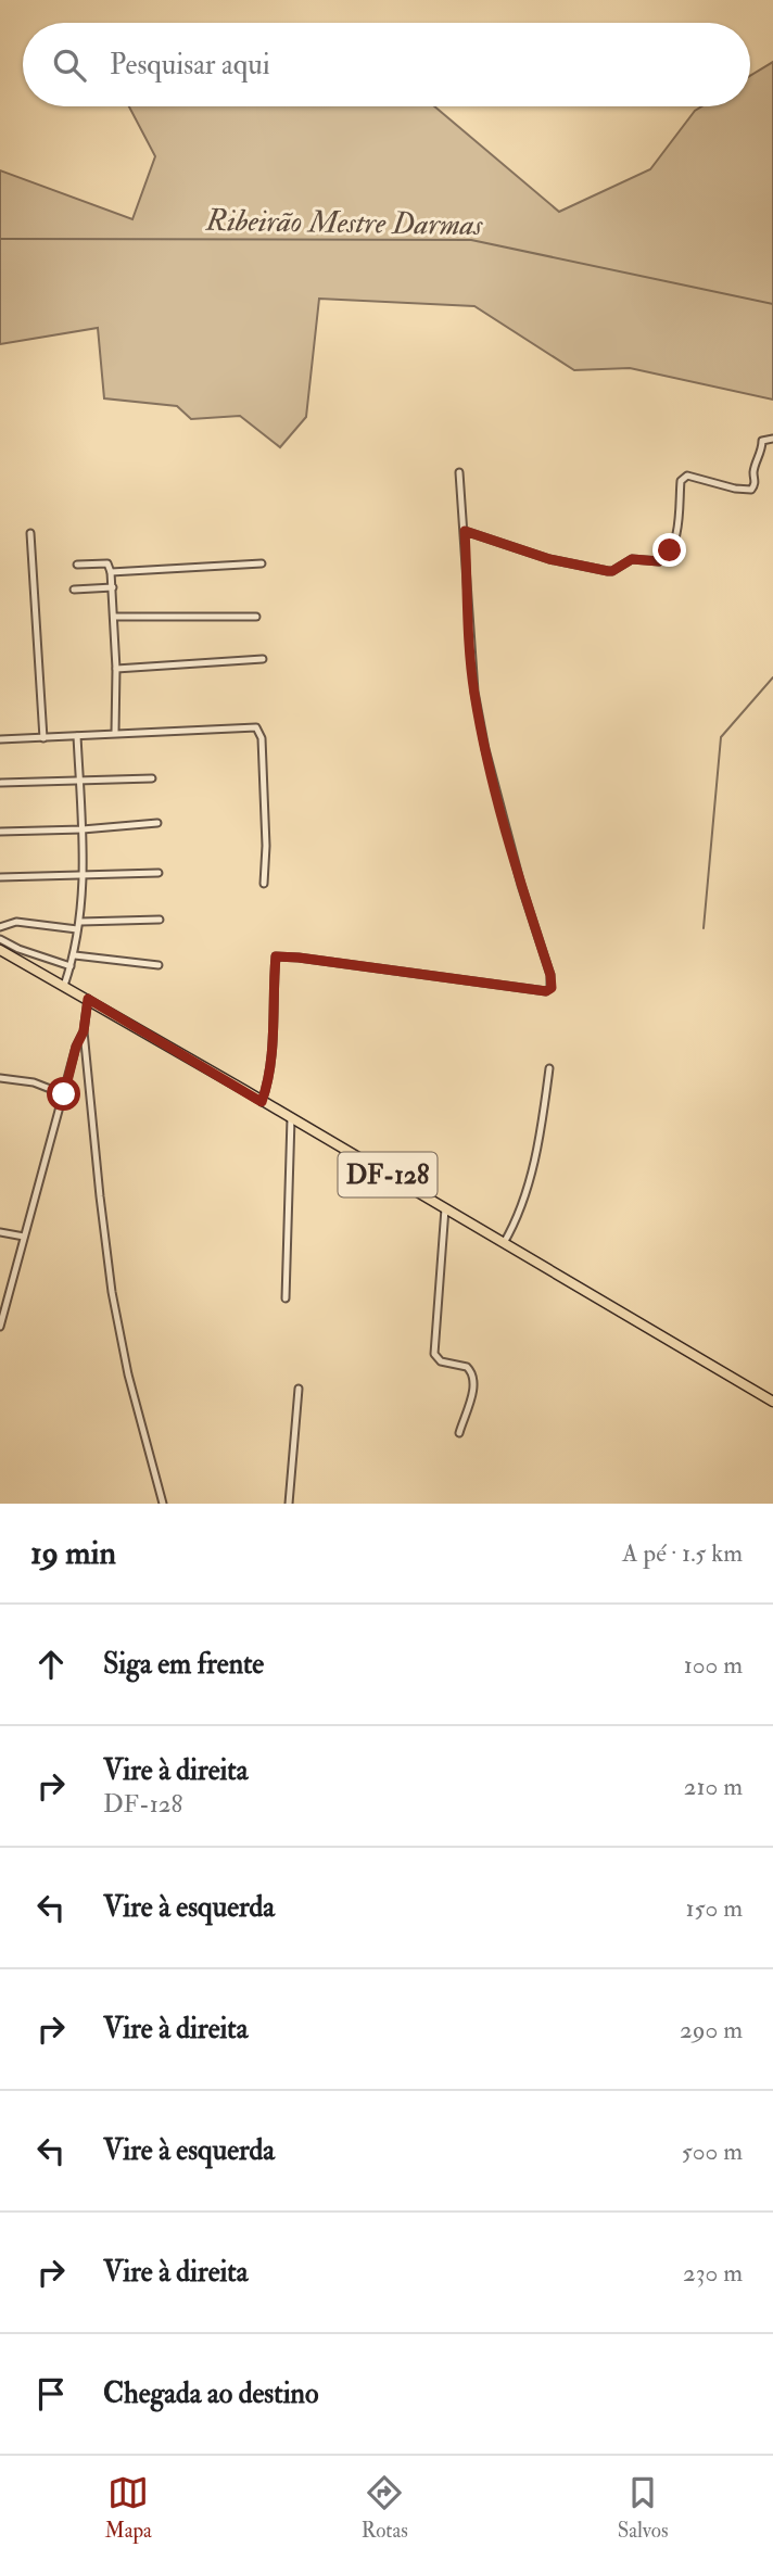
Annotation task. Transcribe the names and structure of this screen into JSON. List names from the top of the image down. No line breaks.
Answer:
{"streets":{"main road":["DF-128"]},"water":["Ribeirão Mestre Darmas"],"page":{"search":"Pesquisar aqui","heading":["19 min","A pé · 1.5 km"],"list":[["Siga em frente","100 m"],["Vire à direita","DF-128","210 m"],["Vire à esquerda","150 m"],["Vire à direita","290 m"],["Vire à esquerda","500 m"],["Vire à direita","230 m"],"Chegada ao destino"],"nav":["Mapa","Rotas","Salvos"]}}
